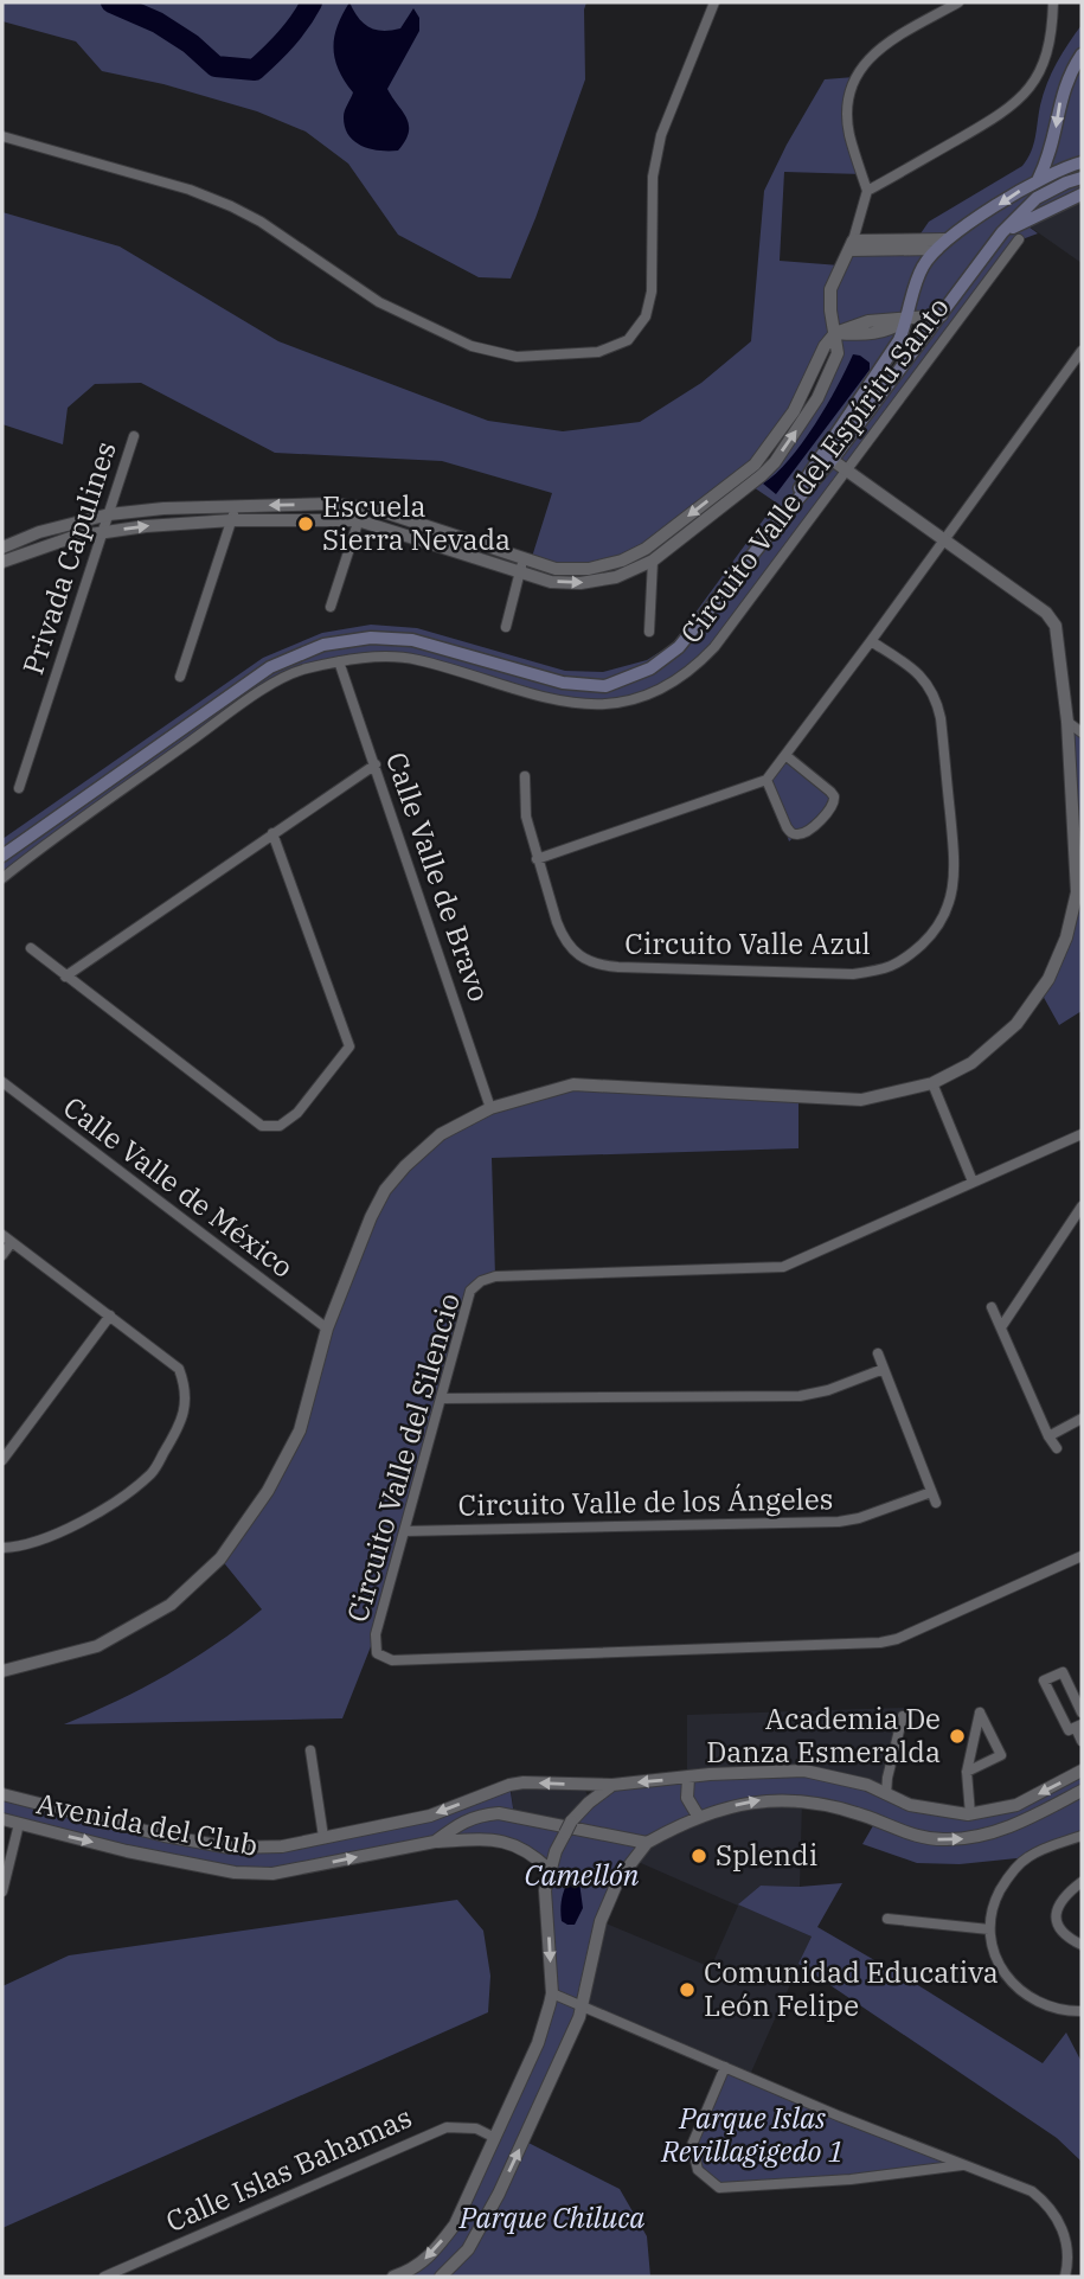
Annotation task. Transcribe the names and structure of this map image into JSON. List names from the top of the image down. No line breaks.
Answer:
{"streets":{"street":["Circuito Valle del Espíritu Santo","Privada Capulines","Calle Valle de Bravo","Circuito Valle Azul","Calle Valle de México","Circuito Valle del Silencio","Circuito Valle de los Ángeles","Avenida del Club","Calle Islas Bahamas"]},"crossings":[["Circuito Valle del Espíritu Santo","Calle Valle de Bravo"],["Circuito Valle del Silencio","Circuito Valle de los Ángeles"]],"parks":["Camellón","Parque Islas Revillagigedo 1","Parque Chiluca"],"places":["Escuela Sierra Nevada","Academia De Danza Esmeralda","Splendi","Comunidad Educativa León Felipe"]}
